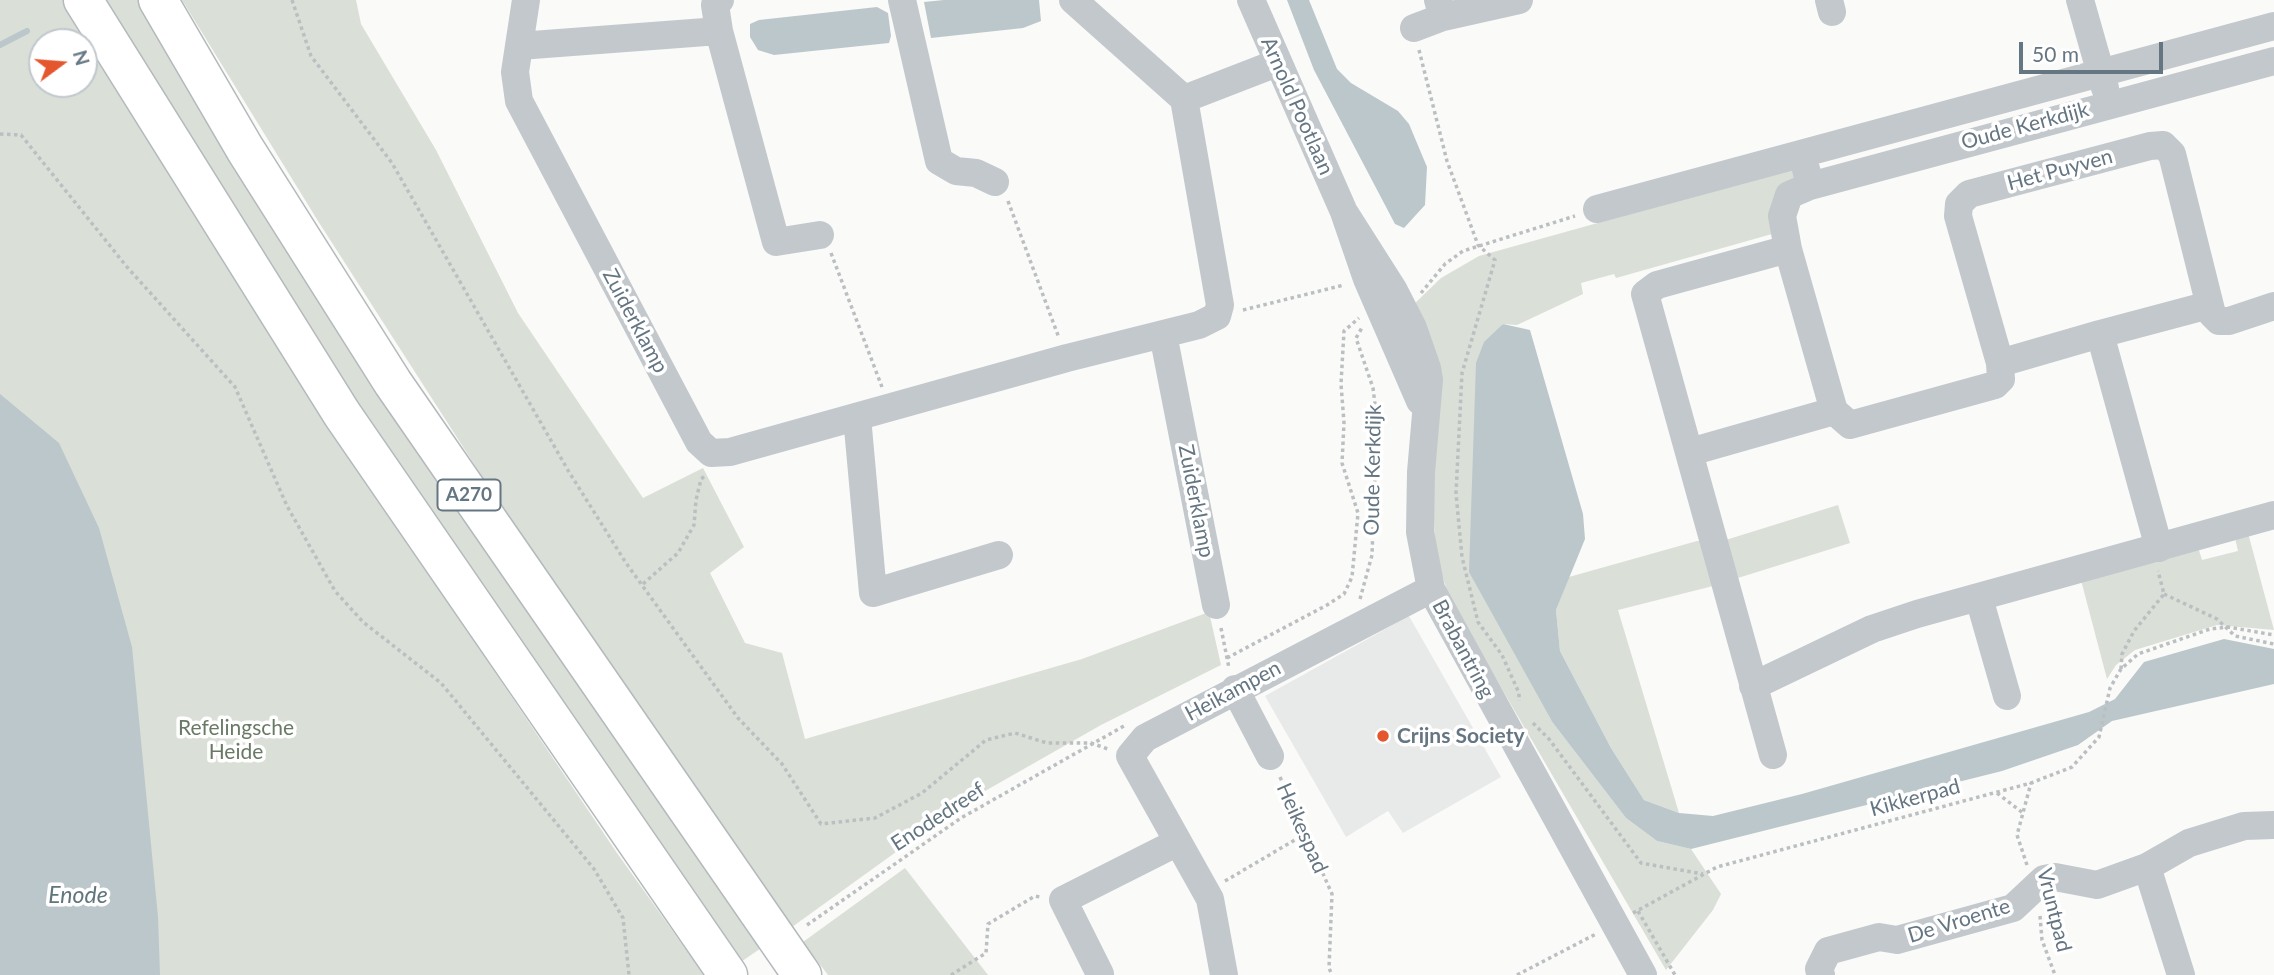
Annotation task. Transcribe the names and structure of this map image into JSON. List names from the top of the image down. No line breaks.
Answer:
{"streets":{"highway":["A270"],"street":["Arnold Pootlaan","Oude Kerkdijk","Het Puyven","Zuiderklamp","Brabantring","Heikampen","Heikespad","De Vroente"],"path":["Kikkerpad","Enodedreef","Vruntpad"]},"crossings":[["Arnold Pootlaan","Oude Kerkdijk"],["Arnold Pootlaan","Brabantring"],["Oude Kerkdijk","Brabantring"],["Brabantring","Heikampen"],["Brabantring","Kikkerpad"],["Heikampen","Heikespad"],["Kikkerpad","Vruntpad"],["Vruntpad","De Vroente"]],"water":["Enode"],"parks":["Refelingsche Heide"],"places":["Crijns Society"],"scale_bar":"50 m","north":"right"}
